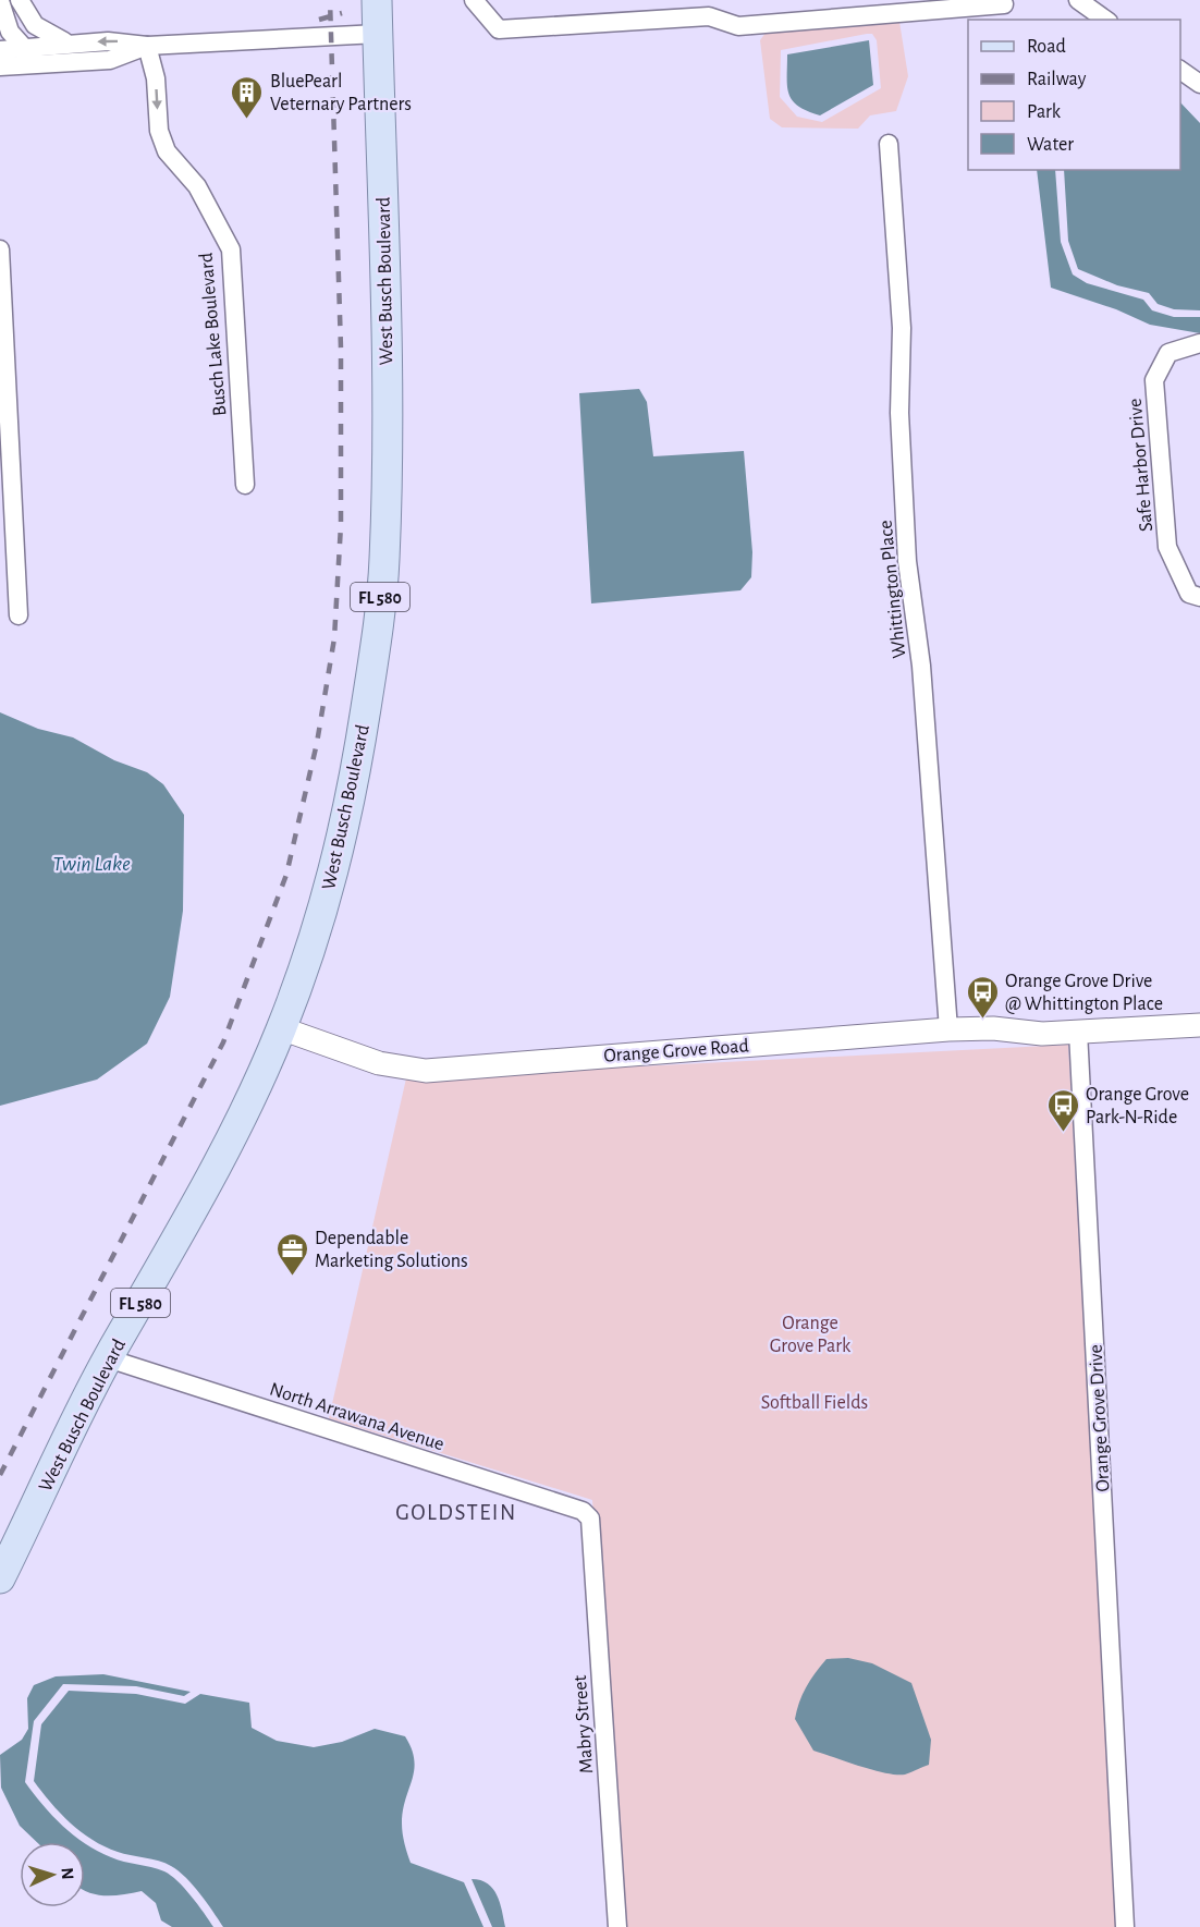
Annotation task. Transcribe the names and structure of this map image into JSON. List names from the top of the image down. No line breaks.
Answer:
{"streets":{"main road":["West Busch Boulevard","FL 580"],"street":["Busch Lake Boulevard","Safe Harbor Drive","Whittington Place","Orange Grove Road","North Arrawana Avenue","Orange Grove Drive","Mabry Street"]},"crossings":[["West Busch Boulevard","Orange Grove Road"],["West Busch Boulevard","North Arrawana Avenue"],["Whittington Place","Orange Grove Road"],["Orange Grove Road","Orange Grove Drive"],["North Arrawana Avenue","Mabry Street"]],"one_way":["Busch Lake Boulevard"],"districts":["GOLDSTEIN"],"water":["Twin Lake"],"parks":["Orange Grove Park","Softball Fields"],"places":{"building":["BluePearl Veternary Partners"],"bus stop":["Orange Grove Drive @ Whittington Place","Orange Grove Park-N-Ride"],"office":["Dependable Marketing Solutions"]},"legend":["Road","Railway","Park","Water"],"north":"right"}
